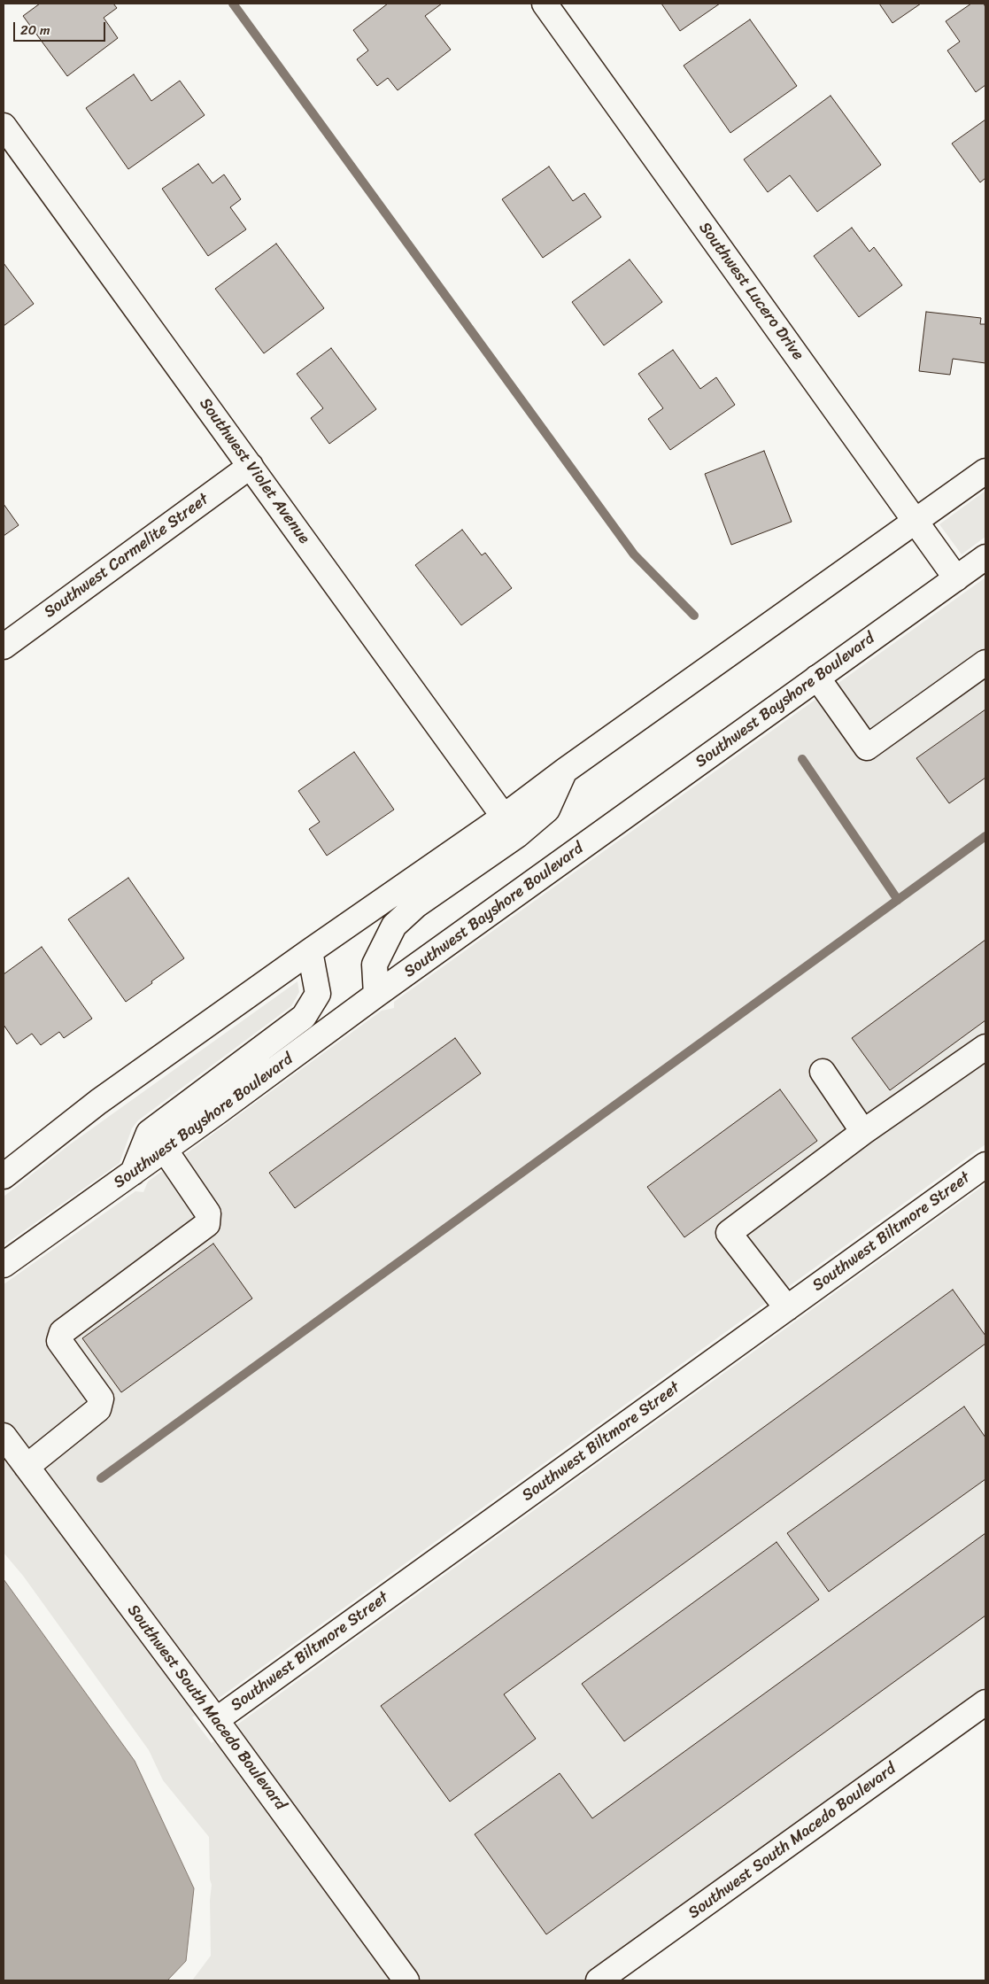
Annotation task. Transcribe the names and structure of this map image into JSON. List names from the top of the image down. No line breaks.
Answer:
{"streets":{"street":["Southwest Lucero Drive","Southwest Violet Avenue","Southwest Carmelite Street","Southwest Bayshore Boulevard","Southwest Biltmore Street","Southwest South Macedo Boulevard"]},"crossings":[["Southwest Lucero Drive","Southwest Bayshore Boulevard"],["Southwest Violet Avenue","Southwest Carmelite Street"],["Southwest Biltmore Street","Southwest South Macedo Boulevard"]],"scale_bar":"20 m"}
